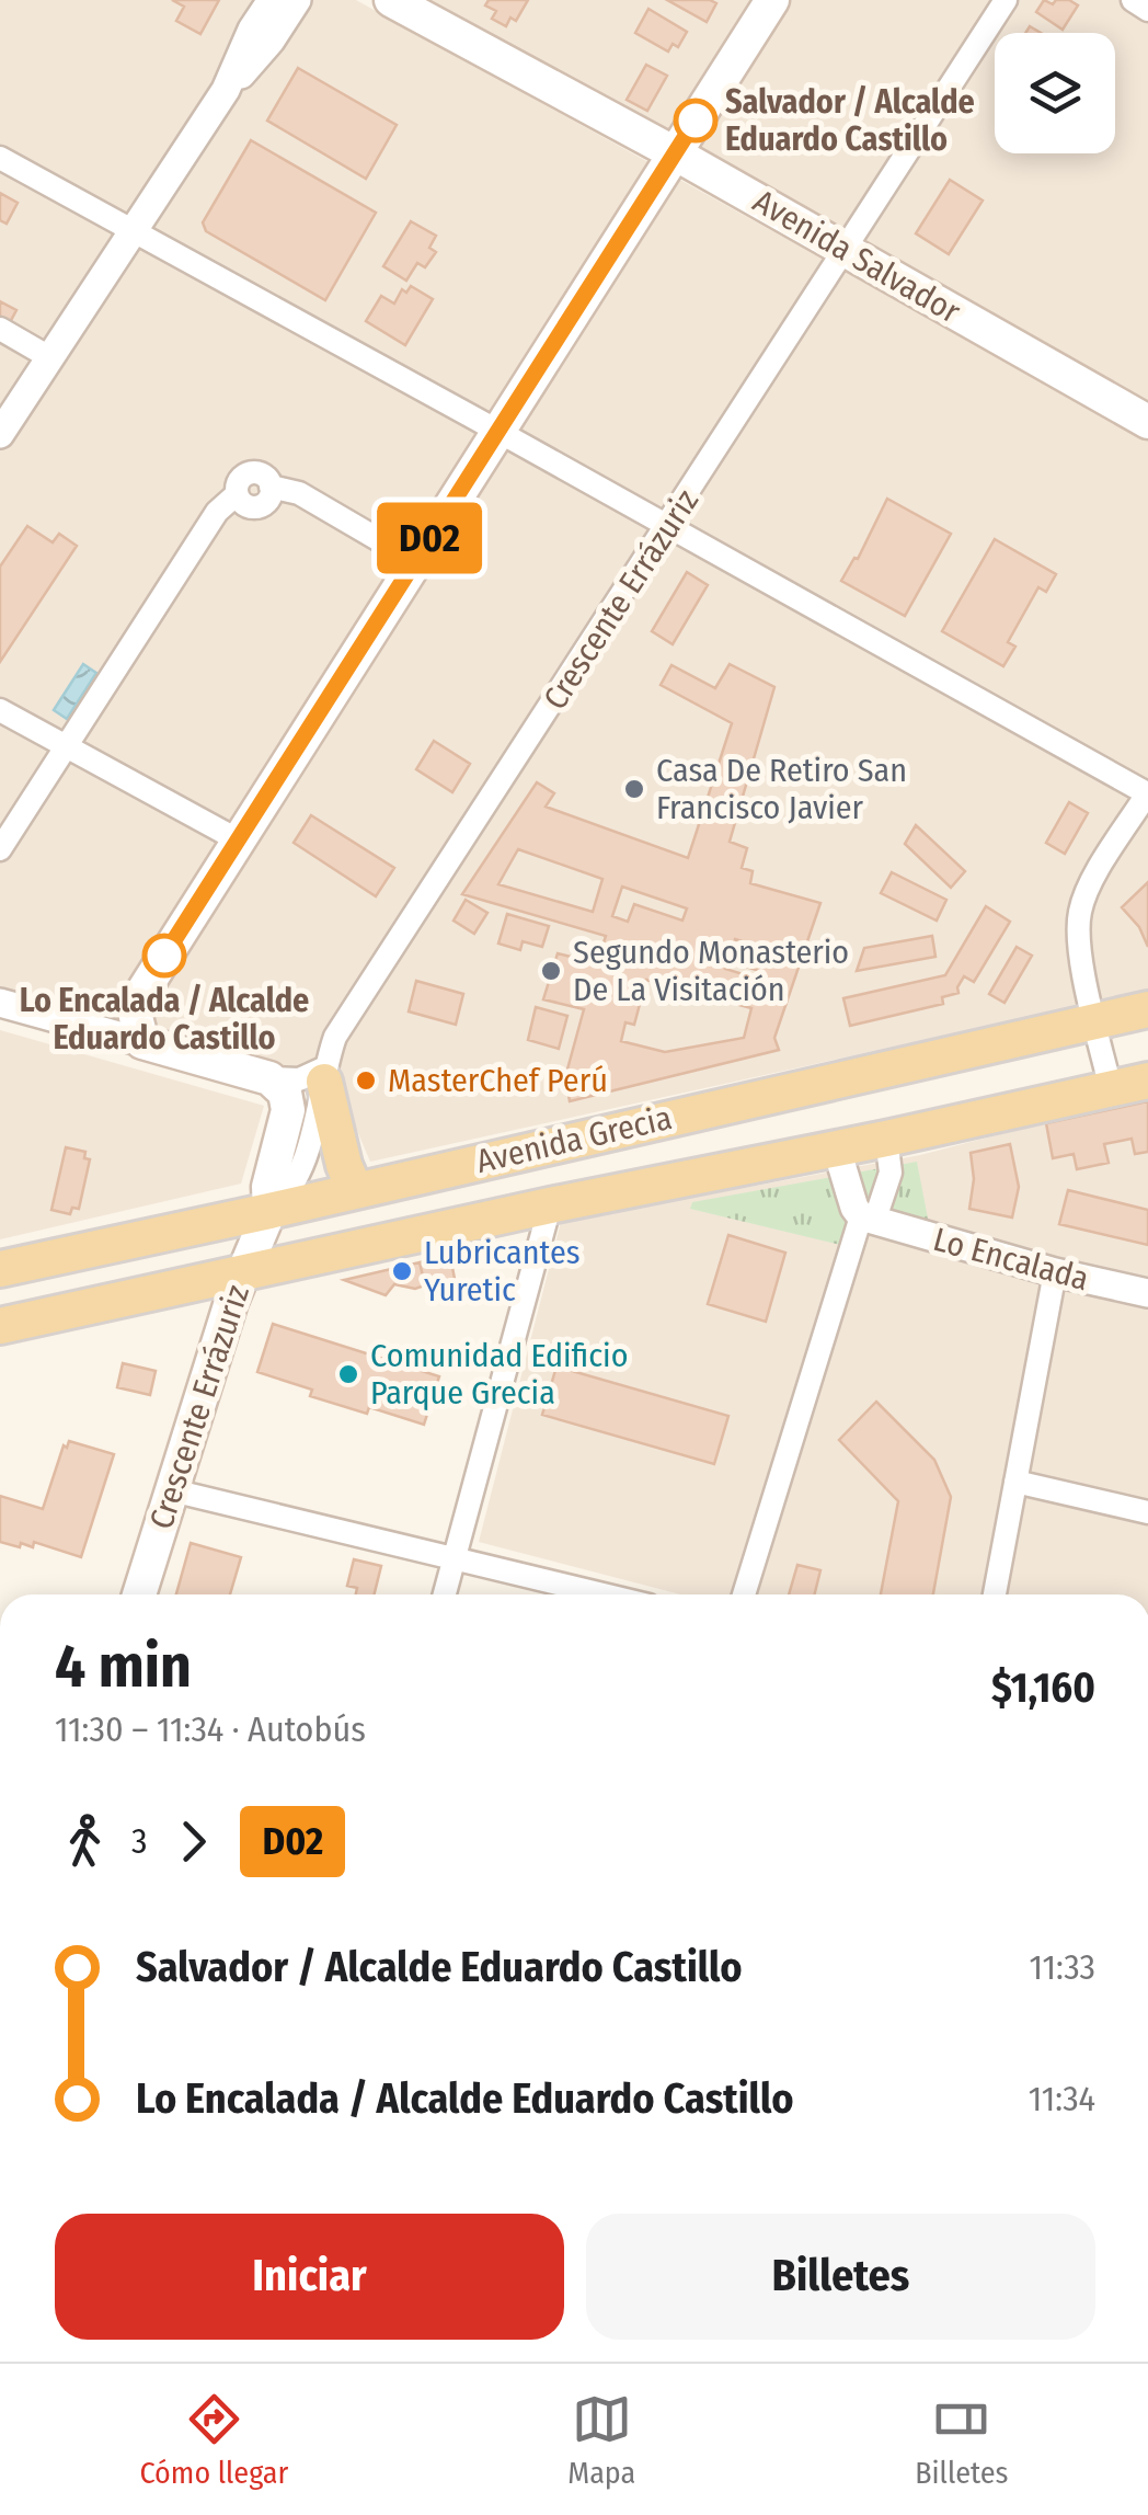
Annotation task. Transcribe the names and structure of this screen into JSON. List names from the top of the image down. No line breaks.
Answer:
{"streets":{"main road":["Avenida Salvador","Crescente Errázuriz","Avenida Grecia"],"street":["Lo Encalada"]},"crossings":[["Avenida Salvador","Crescente Errázuriz"],["Crescente Errázuriz","Avenida Grecia"]],"places":["Salvador / Alcalde Eduardo Castillo","Casa De Retiro San Francisco Javier","Lo Encalada / Alcalde Eduardo Castillo","Segundo Monasterio De La Visitación","MasterChef Perú","Lubricantes Yuretic","Comunidad Edificio Parque Grecia"],"lines":["bus line D02"],"page":{"on_map":"D02","heading":["4 min","11:30 – 11:34 · Autobús","$1,160"],"legs":["3","D02"],"list":[{"name":"Salvador / Alcalde Eduardo Castillo","value":"11:33"},{"name":"Lo Encalada / Alcalde Eduardo Castillo","value":"11:34"}],"buttons":["Iniciar","Billetes"],"tabs":["Cómo llegar","Mapa","Billetes"]}}
